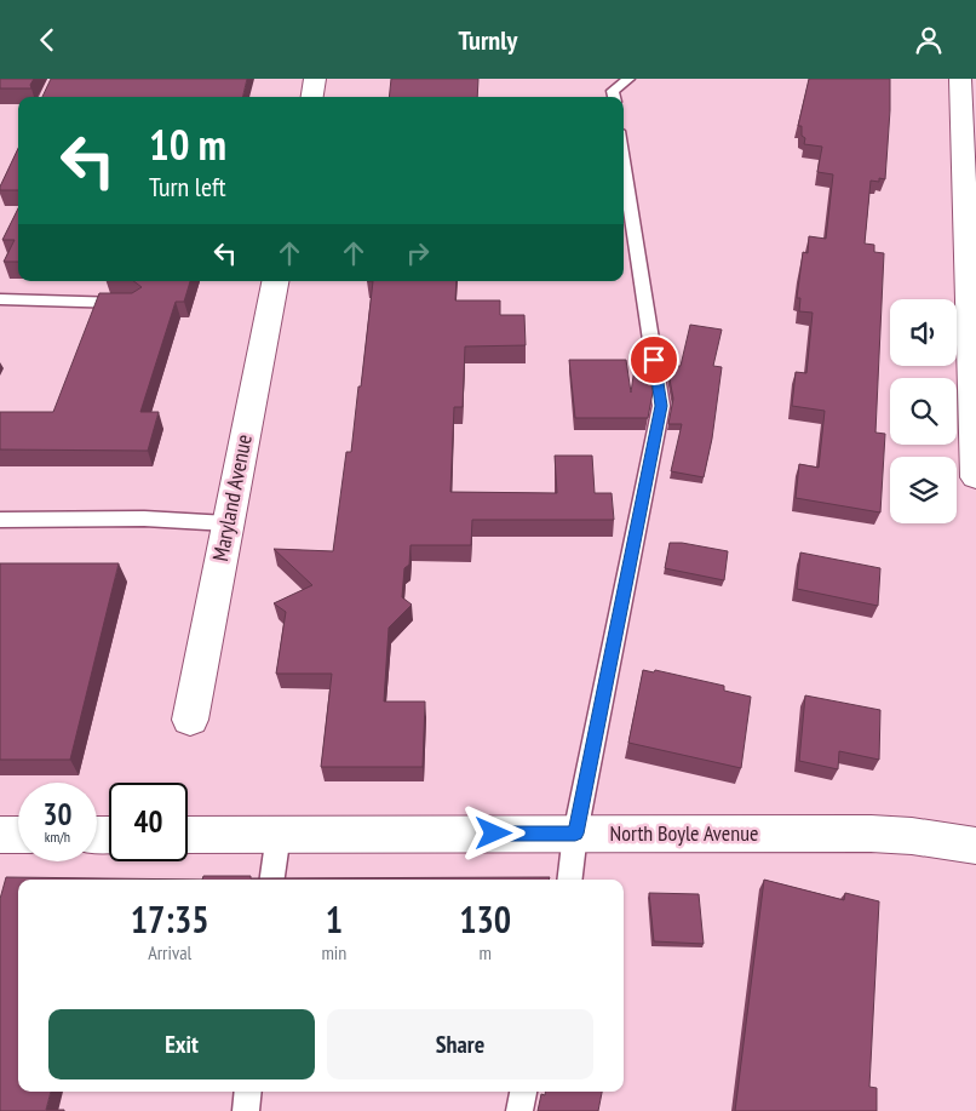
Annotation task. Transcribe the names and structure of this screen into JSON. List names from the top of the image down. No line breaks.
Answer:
{"streets":{"street":["Maryland Avenue","North Boyle Avenue"]},"page":{"header":"Turnly","turn":["10 m","Turn left"],"speed":"30 km/h","limit":"40","eta":["17:35","Arrival","1","min","130","m"],"buttons":["Exit","Share"]}}
